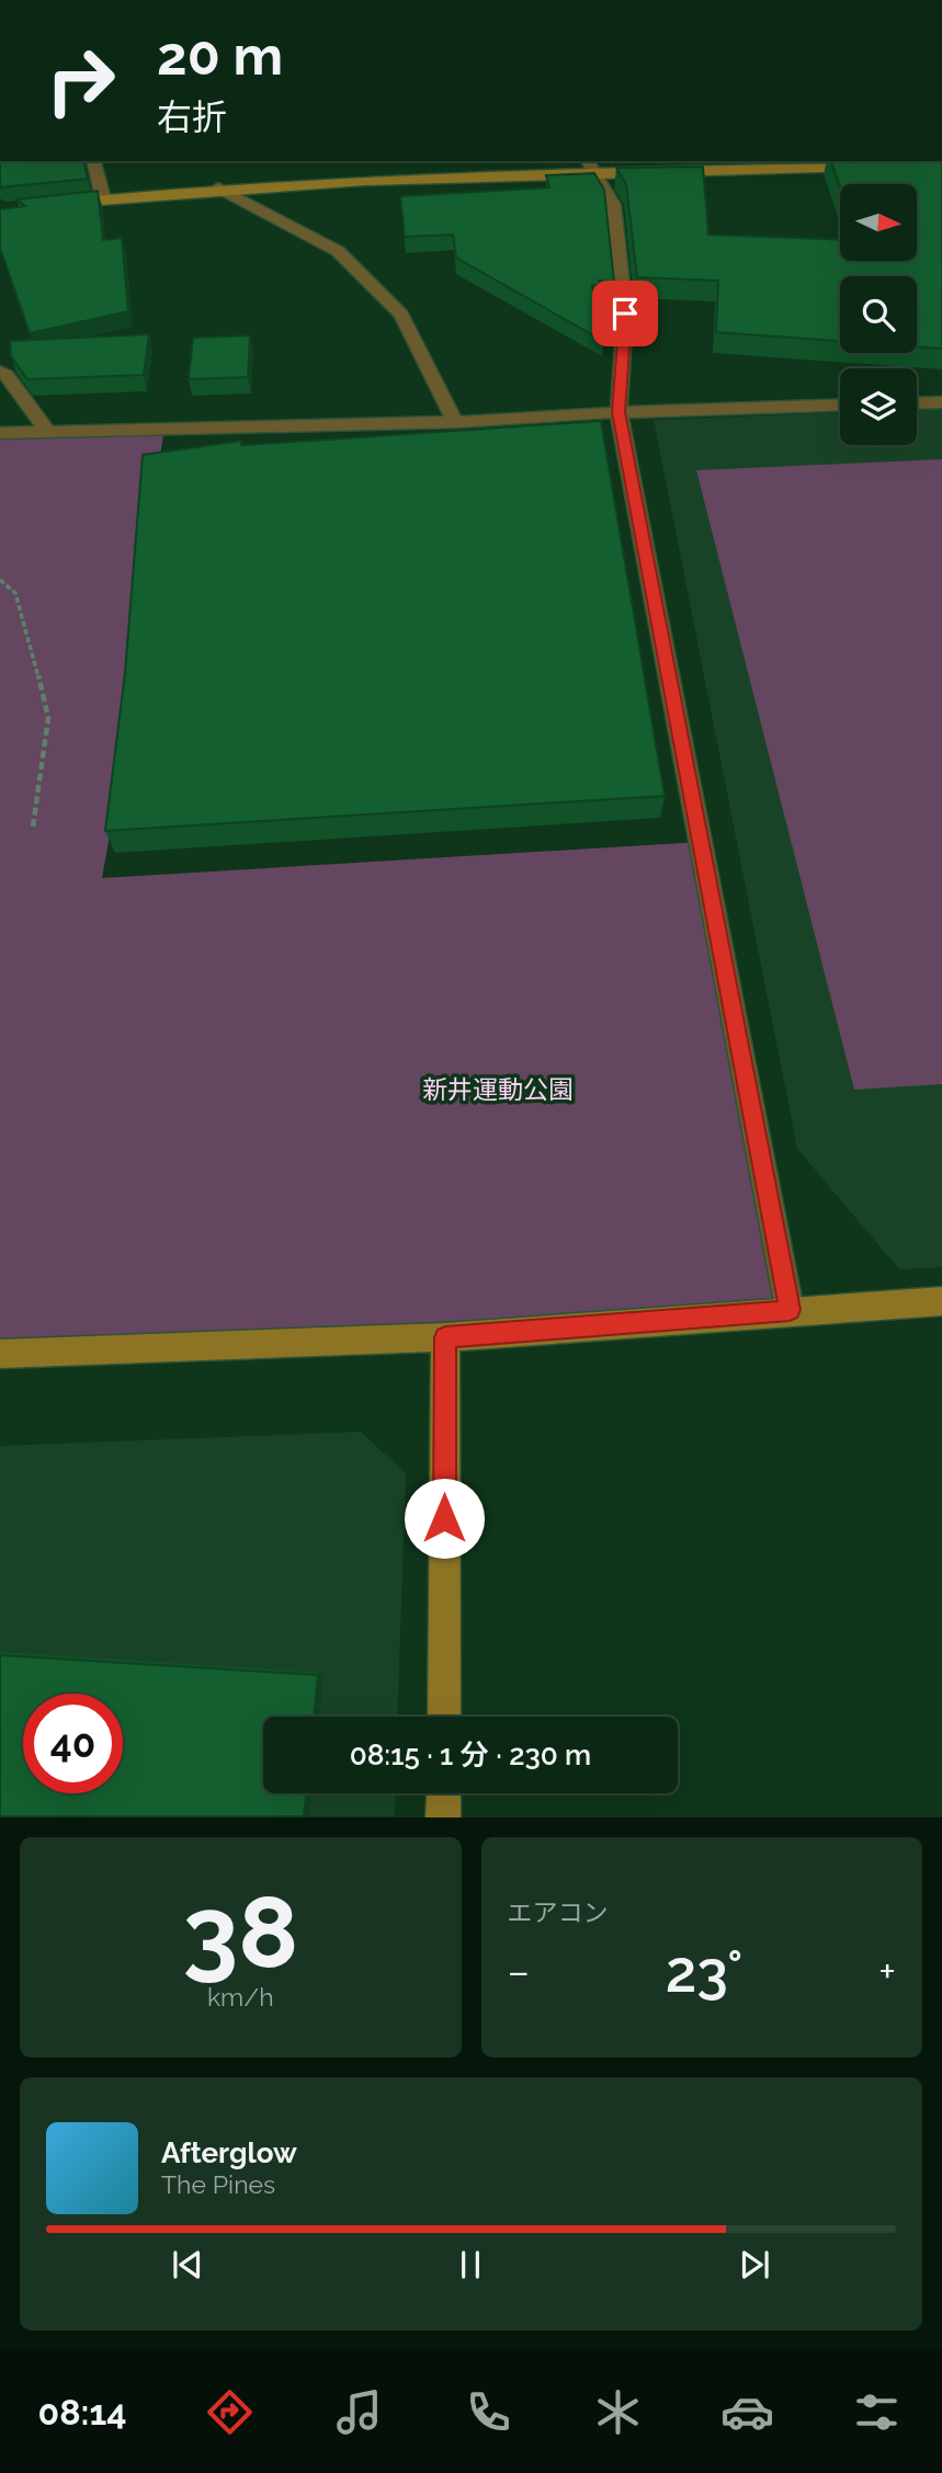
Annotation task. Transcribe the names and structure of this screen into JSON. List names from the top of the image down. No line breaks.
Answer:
{"parks":["新井運動公園"],"north":"right","page":{"turn":["20 m","右折"],"limit":"40","trip":"08:15 · 1 分 · 230 m","tile":[["38","km/h"],"エアコン"],"heat":["−","23°","+"],"song":["Afterglow","The Pines"],"tabs":"08:14"}}
